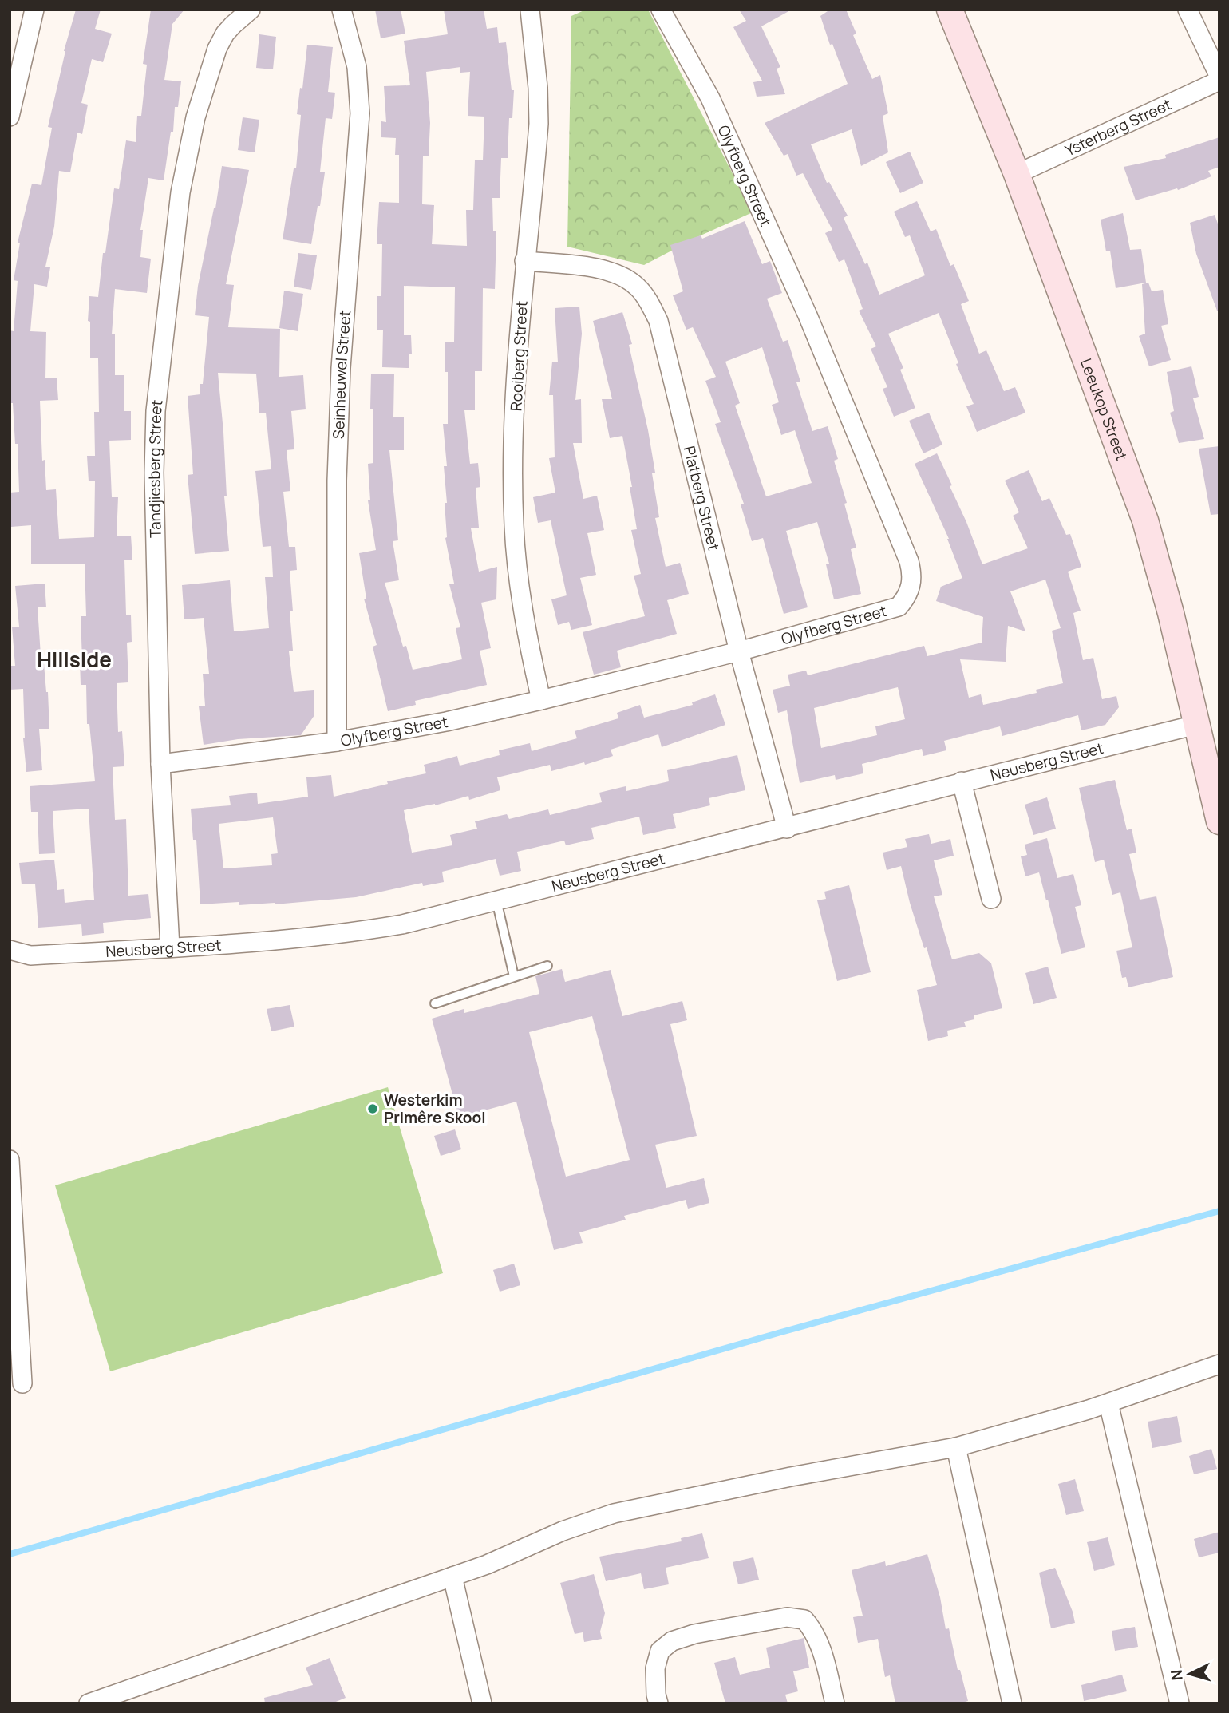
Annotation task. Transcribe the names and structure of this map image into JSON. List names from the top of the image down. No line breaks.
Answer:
{"streets":{"street":["Ysterberg Street","Olyfberg Street","Rooiberg Street","Seinheuwel Street","Leeukop Street","Tandjiesberg Street","Platberg Street","Neusberg Street"]},"crossings":[["Ysterberg Street","Leeukop Street"],["Olyfberg Street","Rooiberg Street"],["Olyfberg Street","Seinheuwel Street"],["Olyfberg Street","Tandjiesberg Street"],["Olyfberg Street","Platberg Street"],["Rooiberg Street","Platberg Street"],["Leeukop Street","Neusberg Street"],["Tandjiesberg Street","Neusberg Street"],["Platberg Street","Neusberg Street"]],"districts":["Hillside"],"places":["Westerkim Primêre Skool"],"north":"left"}
